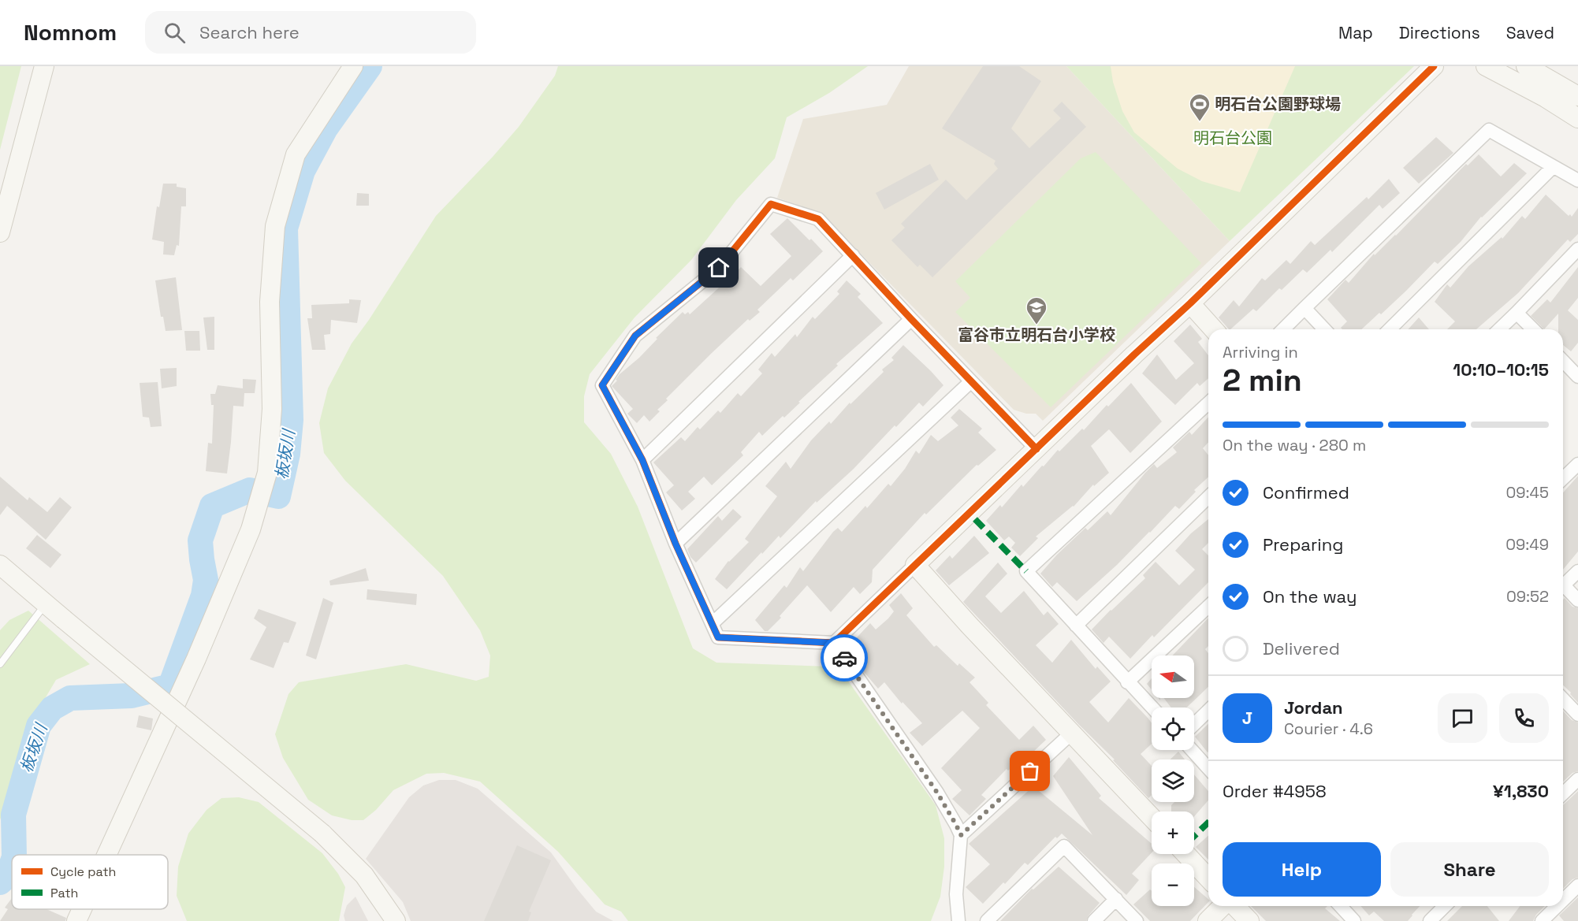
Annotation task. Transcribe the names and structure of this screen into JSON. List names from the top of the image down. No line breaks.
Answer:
{"water":["板坂川"],"parks":["明石台公園"],"places":{"sports":["明石台公園野球場"],"school or university":["富谷市立明石台小学校"]},"legend":["Cycle path","Path"],"north":"left","page":{"header":"Nomnom","search":"Search here","nav":["Map","Directions","Saved"],"heading":["2 min","Arriving in","10:10–10:15"],"panel":["Jordan","Courier · 4.6","Order #4958","¥1,830"],"bar":"On the way · 280 m","list":[["Confirmed","09:45"],["Preparing","09:49"],["On the way","09:52"],"Delivered"],"map_buttons":["+","−"],"round":"J","buttons":["Help","Share"]}}
